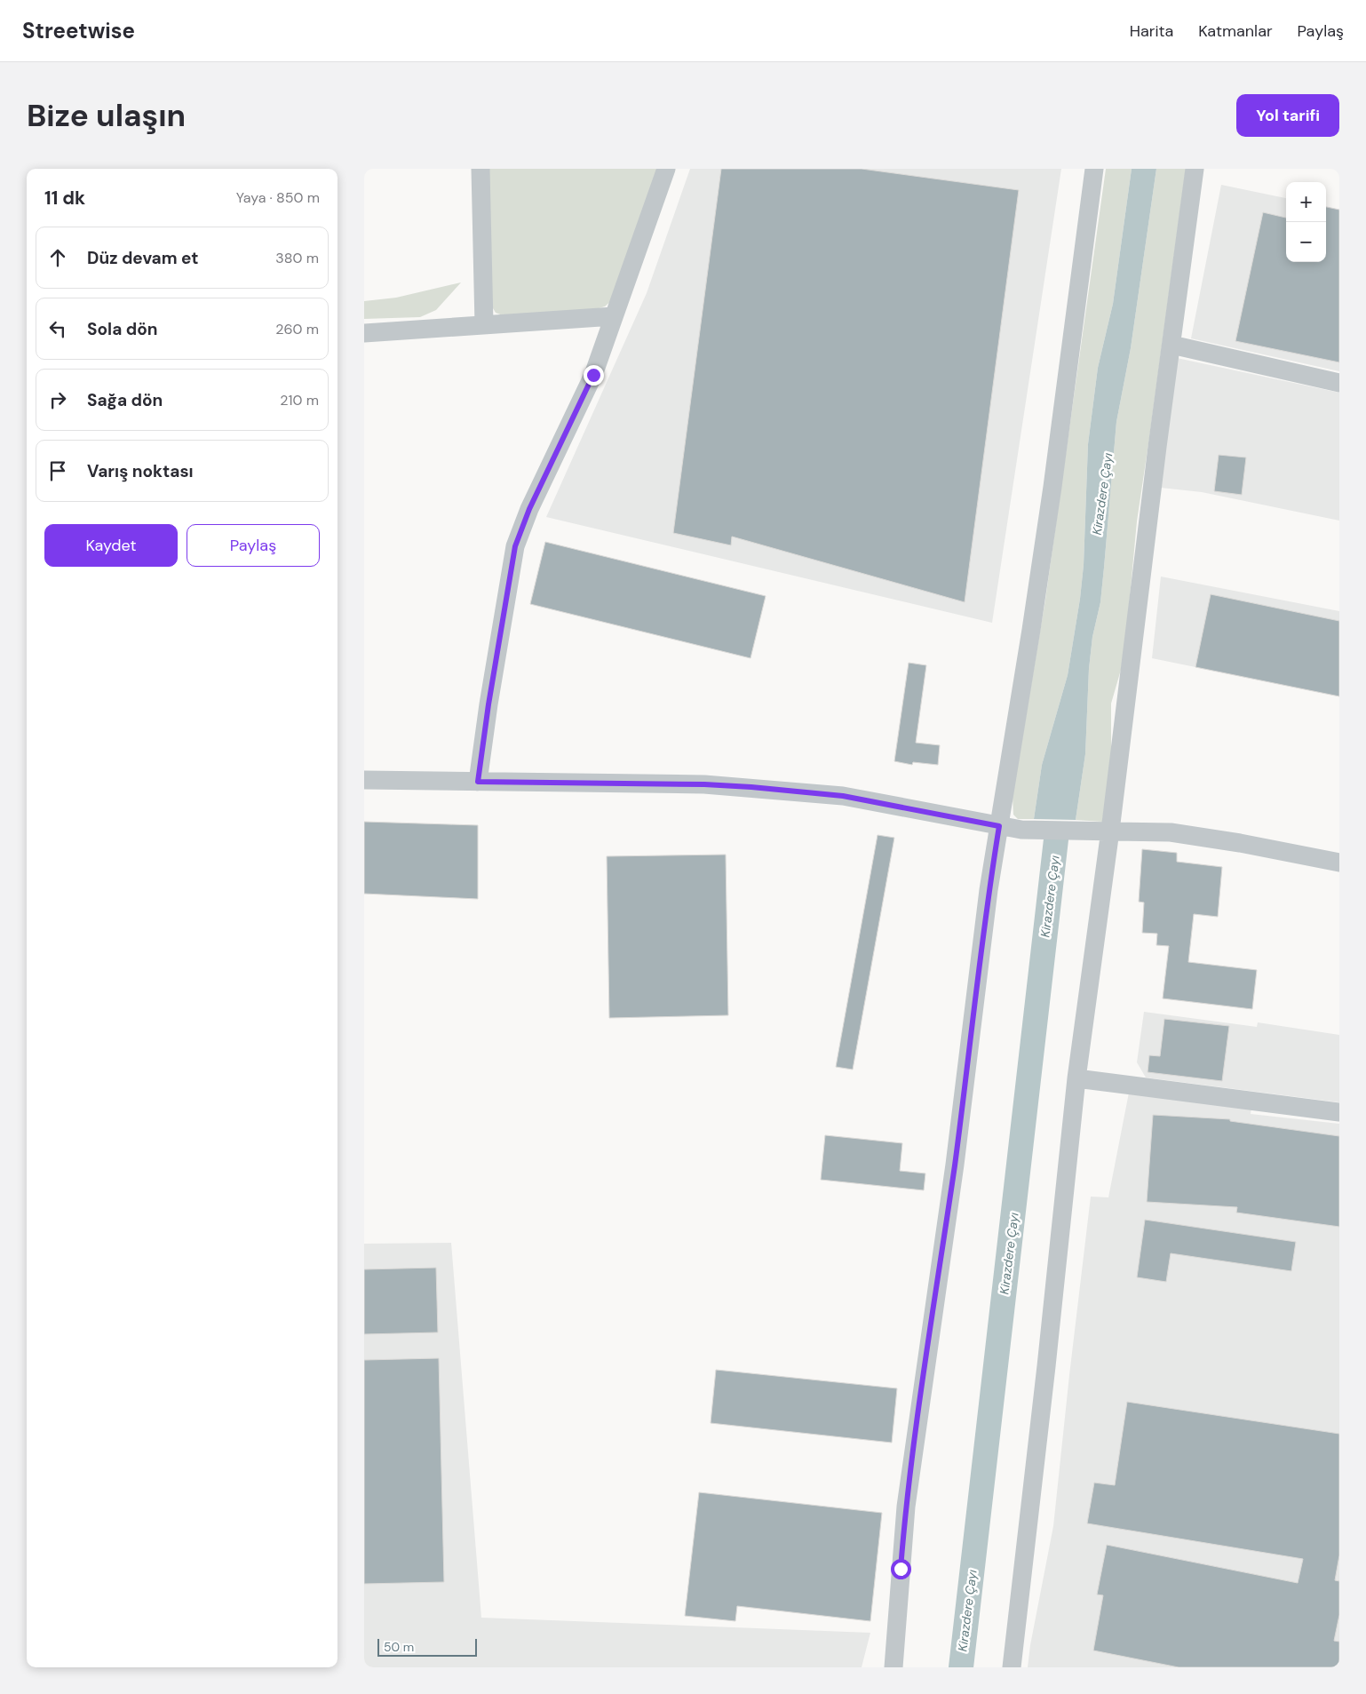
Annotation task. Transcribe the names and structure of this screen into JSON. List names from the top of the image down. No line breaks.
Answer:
{"water":["Kirazdere Çayı"],"scale_bar":"50 m","page":{"header":"Streetwise","nav":["Harita","Katmanlar","Paylaş"],"buttons":["Yol tarifi",["Kaydet","Paylaş"]],"title":"Bize ulaşın","heading":["11 dk","Yaya · 850 m"],"map_buttons":["+","−"],"list":[["Düz devam et","380 m"],["Sola dön","260 m"],["Sağa dön","210 m"],"Varış noktası"],"scale":"50 m"}}
